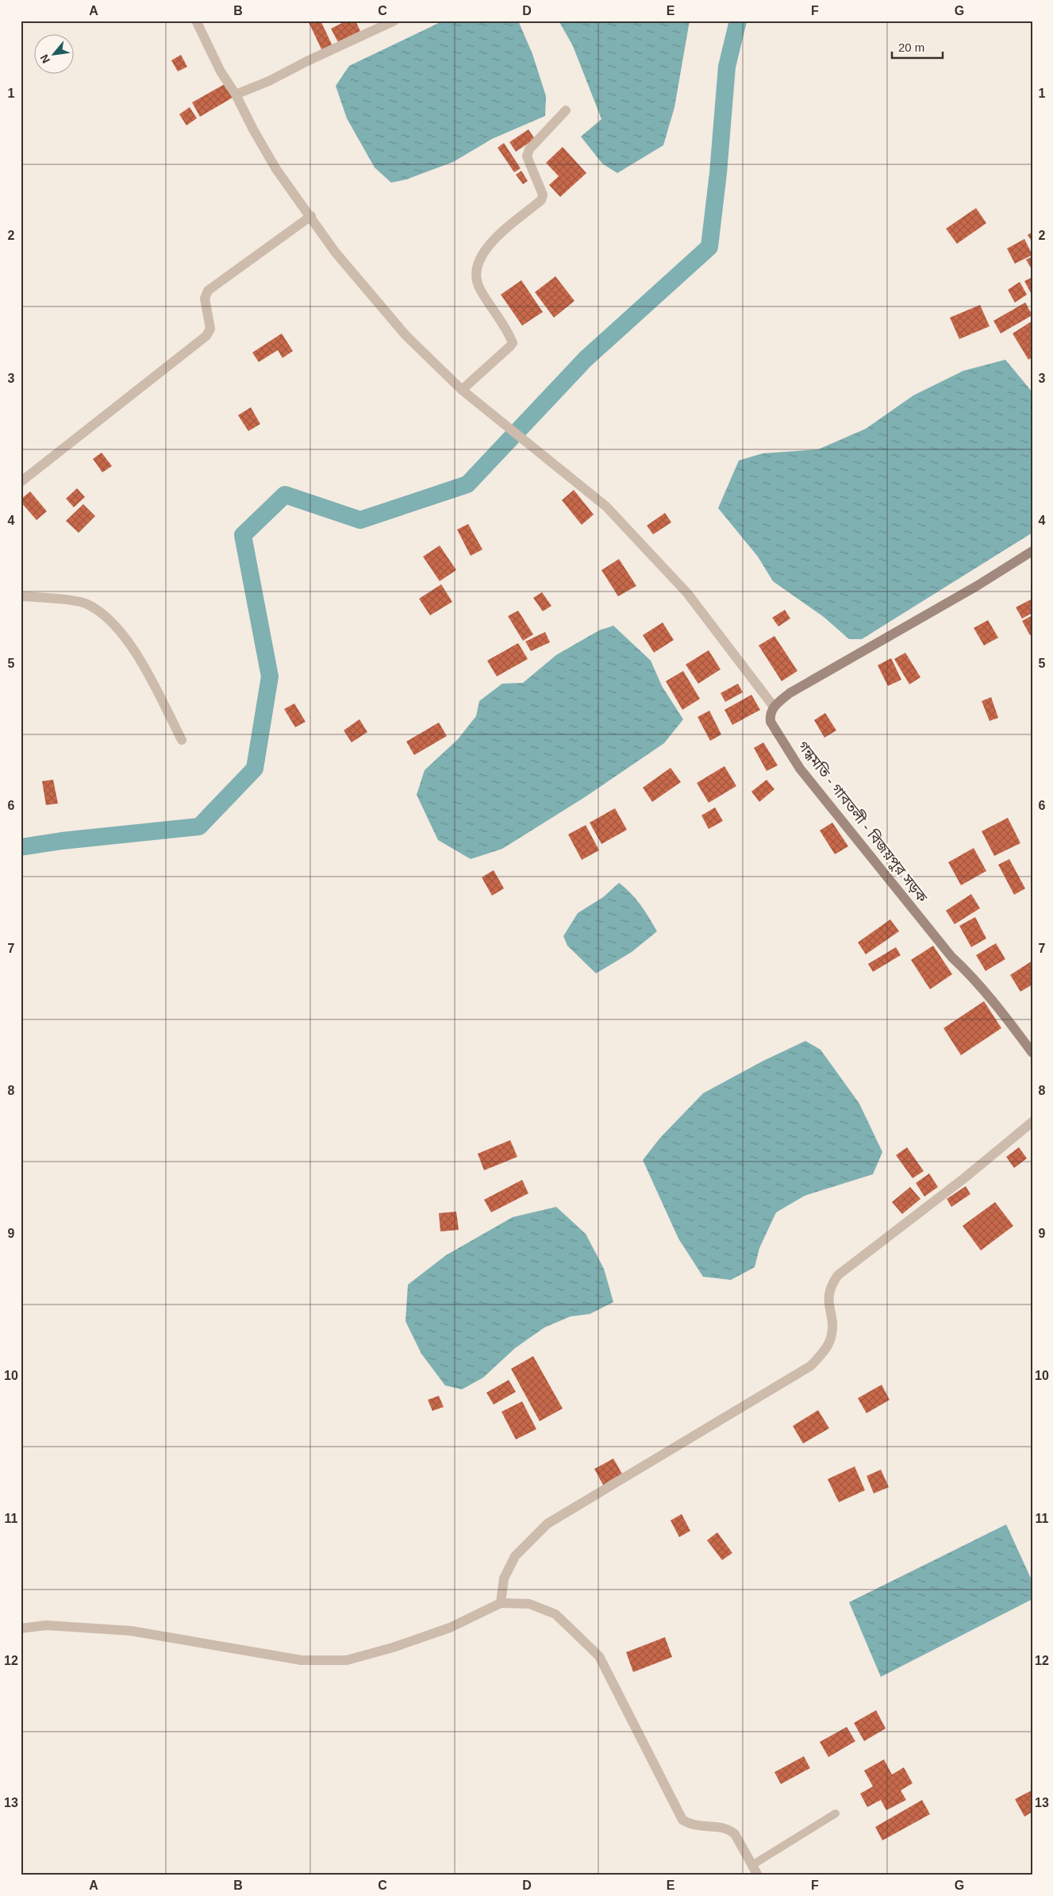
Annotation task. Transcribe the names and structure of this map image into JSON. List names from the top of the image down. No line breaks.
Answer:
{"streets":{"main road":["গন্ধমতি - গাবতলী - বিজয়পুর সড়ক"]},"scale_bar":"20 m","north":"bottom left","grid":{"columns":["A","B","C","D","E","F","G"],"rows":["1","2","3","4","5","6","7","8","9","10","11","12","13"]}}
